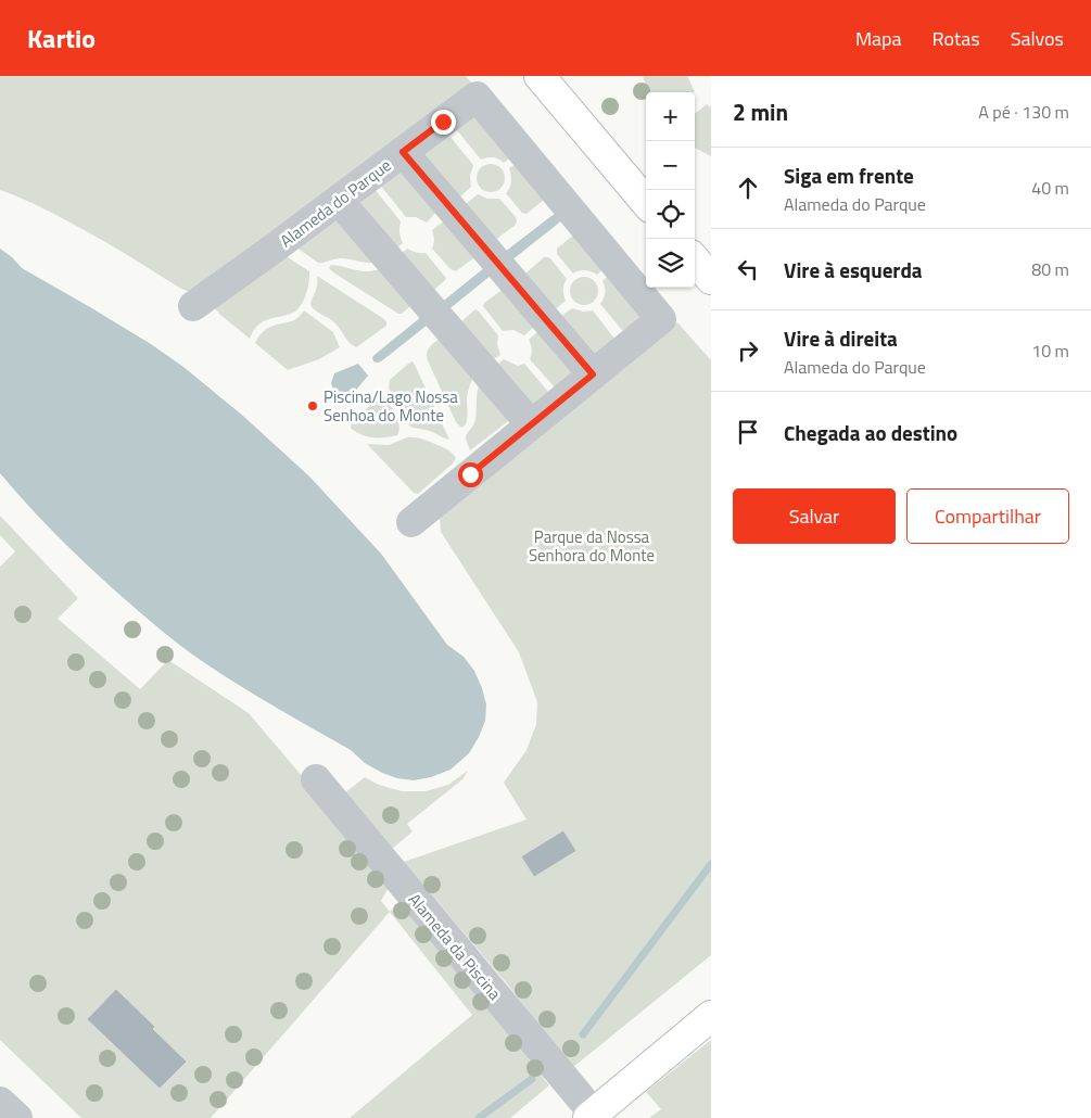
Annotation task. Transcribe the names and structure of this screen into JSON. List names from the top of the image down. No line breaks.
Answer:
{"streets":{"street":["Alameda do Parque","Alameda da Piscina"]},"parks":["Parque da Nossa Senhora do Monte"],"places":["Piscina/Lago Nossa Senhoa do Monte"],"page":{"header":"Kartio","nav":["Mapa","Rotas","Salvos"],"heading":["2 min","A pé · 130 m"],"map_buttons":["+","−"],"list":[["Siga em frente","Alameda do Parque","40 m"],["Vire à esquerda","80 m"],["Vire à direita","Alameda do Parque","10 m"],"Chegada ao destino"],"buttons":["Salvar","Compartilhar"]}}
